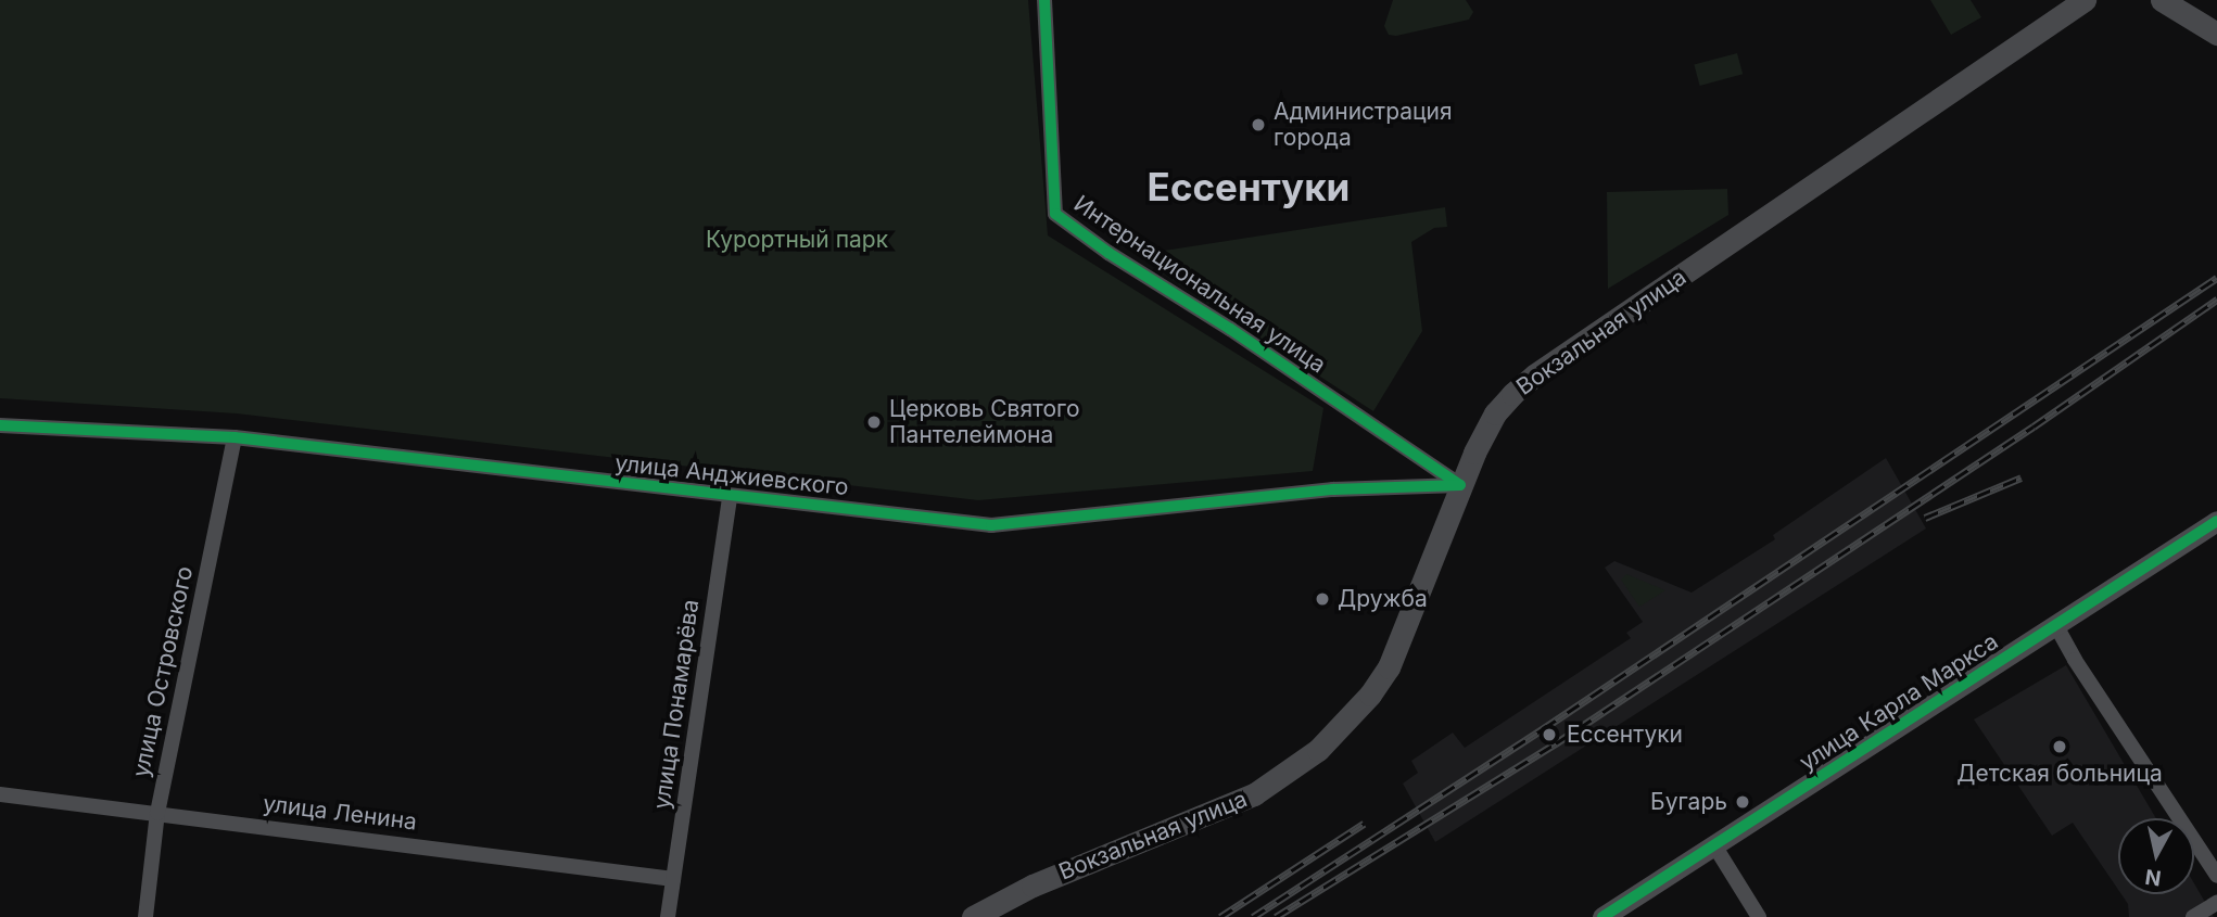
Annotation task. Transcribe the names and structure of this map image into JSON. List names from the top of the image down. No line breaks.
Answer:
{"streets":{"main road":["Вокзальная улица"],"street":["Интернациональная улица","улица Анджиевского","улица Островского","улица Карла Маркса","улица Понамарёва","улица Ленина"]},"crossings":[["Интернациональная улица","Вокзальная улица"],["Интернациональная улица","улица Анджиевского"],["Вокзальная улица","улица Анджиевского"],["улица Анджиевского","улица Островского"],["улица Анджиевского","улица Понамарёва"],["улица Островского","улица Ленина"],["улица Понамарёва","улица Ленина"]],"districts":["Ессентуки"],"parks":["Курортный парк"],"places":["Администрация города","Церковь Святого Пантелеймона","Дружба","Ессентуки","Детская больница","Бугарь"],"north":"bottom"}
